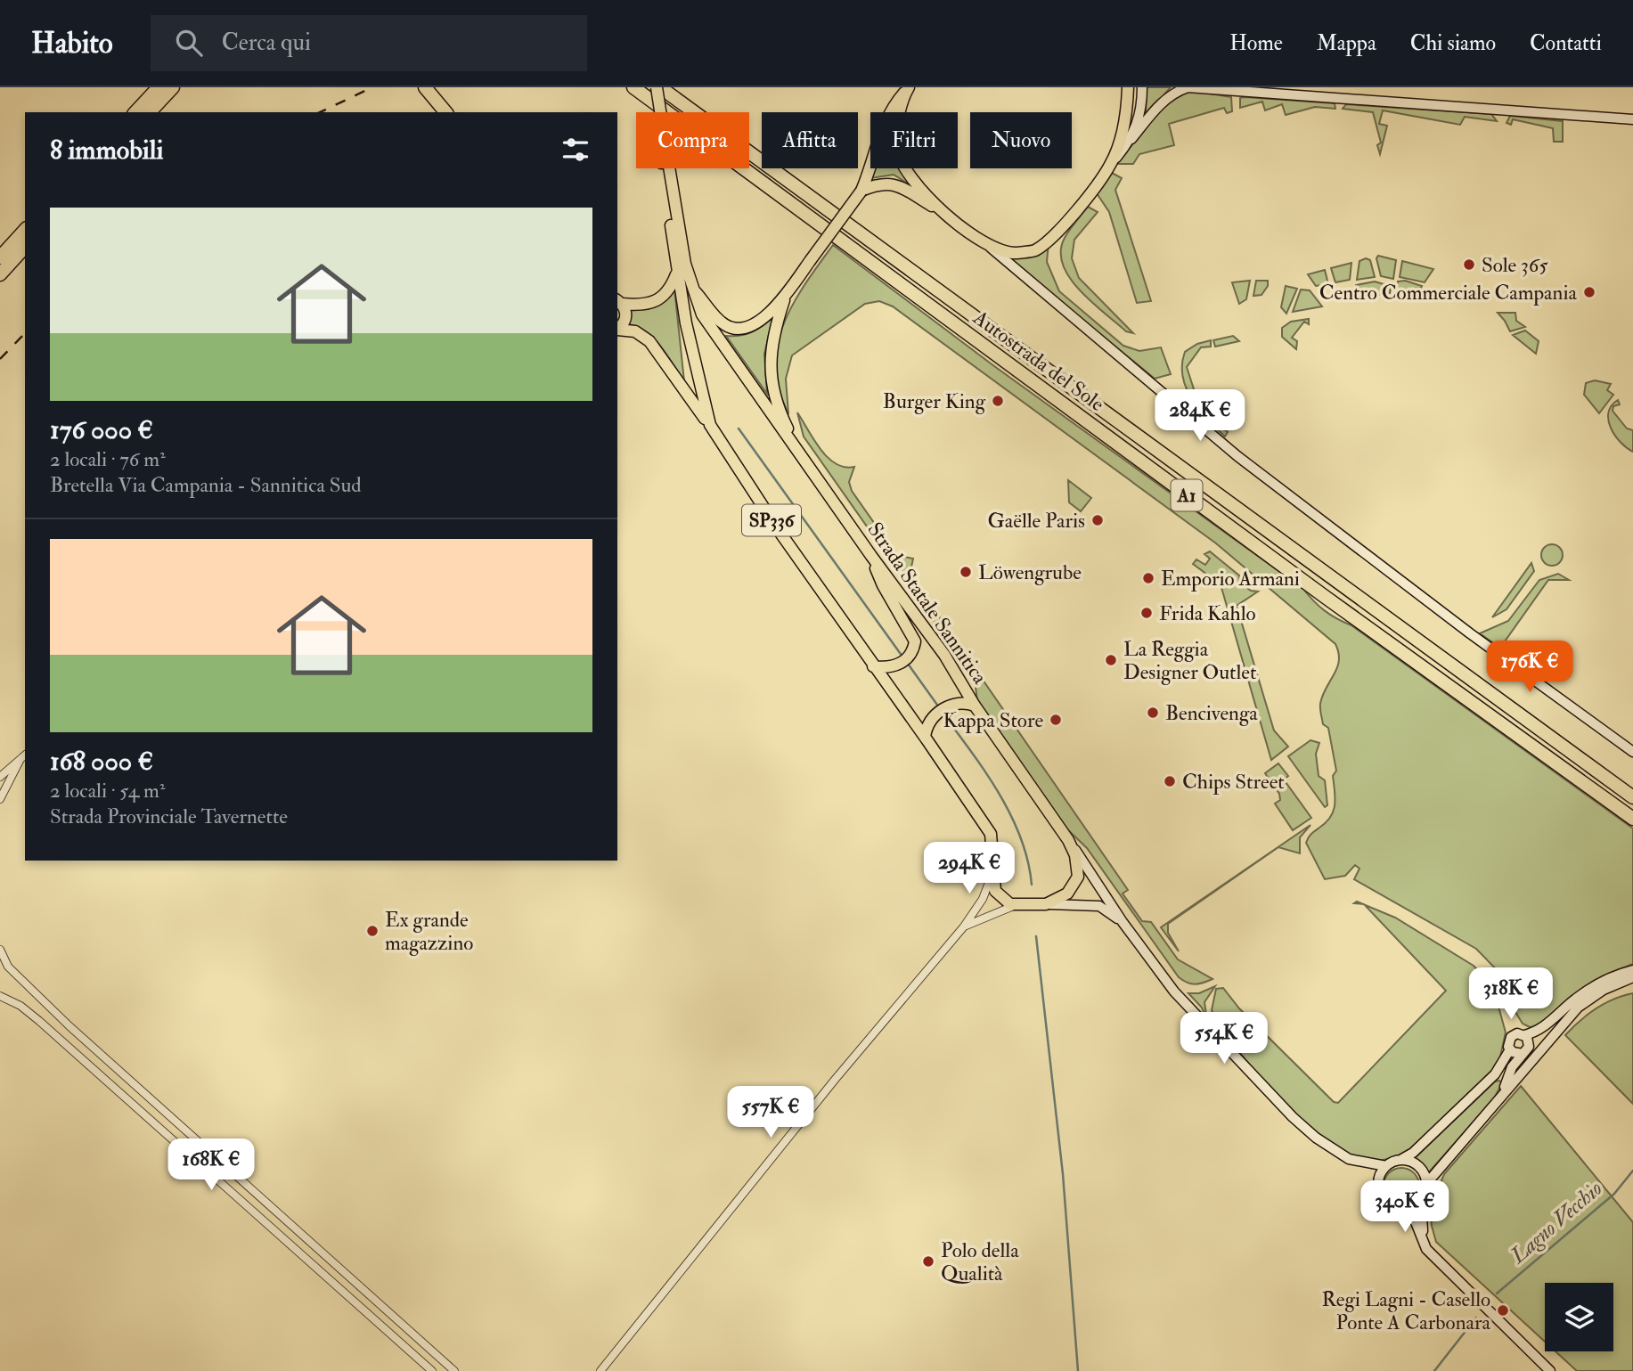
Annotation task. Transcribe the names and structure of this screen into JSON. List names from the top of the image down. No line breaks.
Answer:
{"streets":{"highway":["Autostrada del Sole","A1"],"main road":["SP336","Strada Statale Sannitica"]},"crossings":[["Autostrada del Sole","Strada Statale Sannitica"]],"water":["Lagno Vecchio"],"places":["Sole 365","Centro Commerciale Campania","Burger King","Gaëlle Paris","Löwengrube","Emporio Armani","Frida Kahlo","La Reggia Designer Outlet","Bencivenga","Kappa Store","Chips Street","Ex grande magazzino","Polo della Qualità","Regi Lagni - Casello Ponte A Carbonara"],"page":{"header":"Habito","search":"Cerca qui","nav":["Home","Mappa","Chi siamo","Contatti"],"chip":["Compra","Affitta","Filtri","Nuovo"],"heading":"8 immobili","list":[{"name":"176 000 €","note":"2 locali · 76 m² · Bretella Via Campania - Sannitica Sud"},{"name":"168 000 €","note":"2 locali · 54 m² · Strada Provinciale Tavernette"}],"price":["284K €","176K €","294K €","318K €","554K €","557K €","168K €","340K €"]}}
